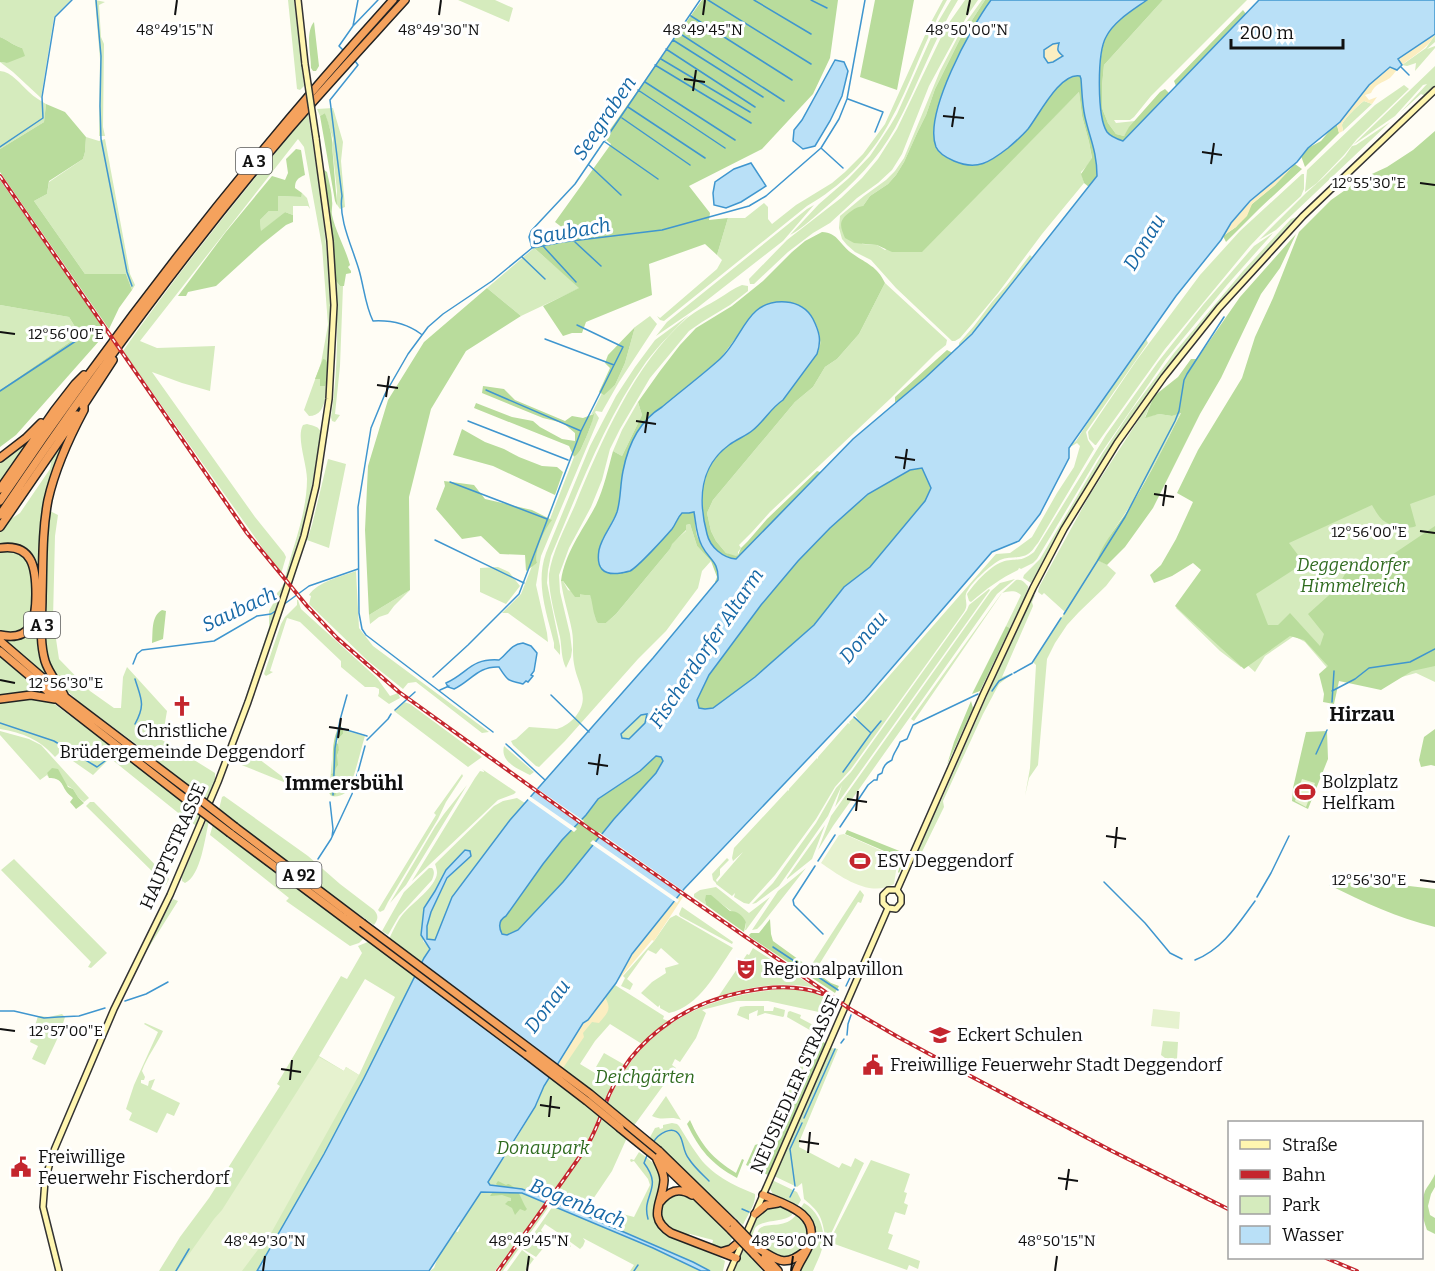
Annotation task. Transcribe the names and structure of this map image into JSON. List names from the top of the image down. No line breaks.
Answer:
{"streets":{"highway":["A 3","A 92"],"main road":["HAUPTSTRASSE","NEUSIEDLER STRASSE"]},"crossings":[["A 3","A 92"]],"districts":["Hirzau","Immersbühl"],"water":["Seegraben","Saubach","Donau","Fischerdorfer Altarm","Bogenbach"],"parks":["Deggendorfer Himmelreich","Deichgärten","Donaupark"],"places":{"church":["Christliche Brüdergemeinde Deggendorf"],"sports":["Bolzplatz Helfkam","ESV Deggendorf"],"theatre":["Regionalpavillon"],"school or university":["Eckert Schulen"],"public building":["Freiwillige Feuerwehr Stadt Deggendorf","Freiwillige Feuerwehr Fischerdorf"]},"legend":["Straße","Bahn","Park","Wasser"],"scale_bar":"200 m","coordinates":["48°49'15\"N","48°49'30\"N","48°49'45\"N","48°50'00\"N","12°55'30\"E","12°56'00\"E","12°56'30\"E","12°57'00\"E","48°50'15\"N"]}
